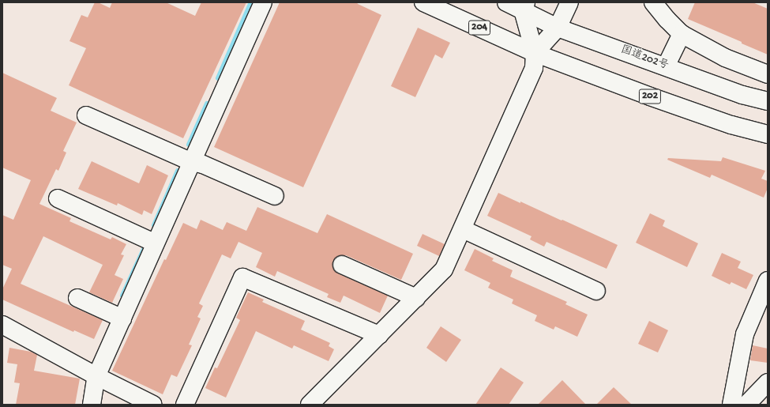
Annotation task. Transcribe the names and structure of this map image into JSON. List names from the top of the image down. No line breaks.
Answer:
{"streets":{"main road":["204","国道202号","202"]},"crossings":[["204","202"]]}
